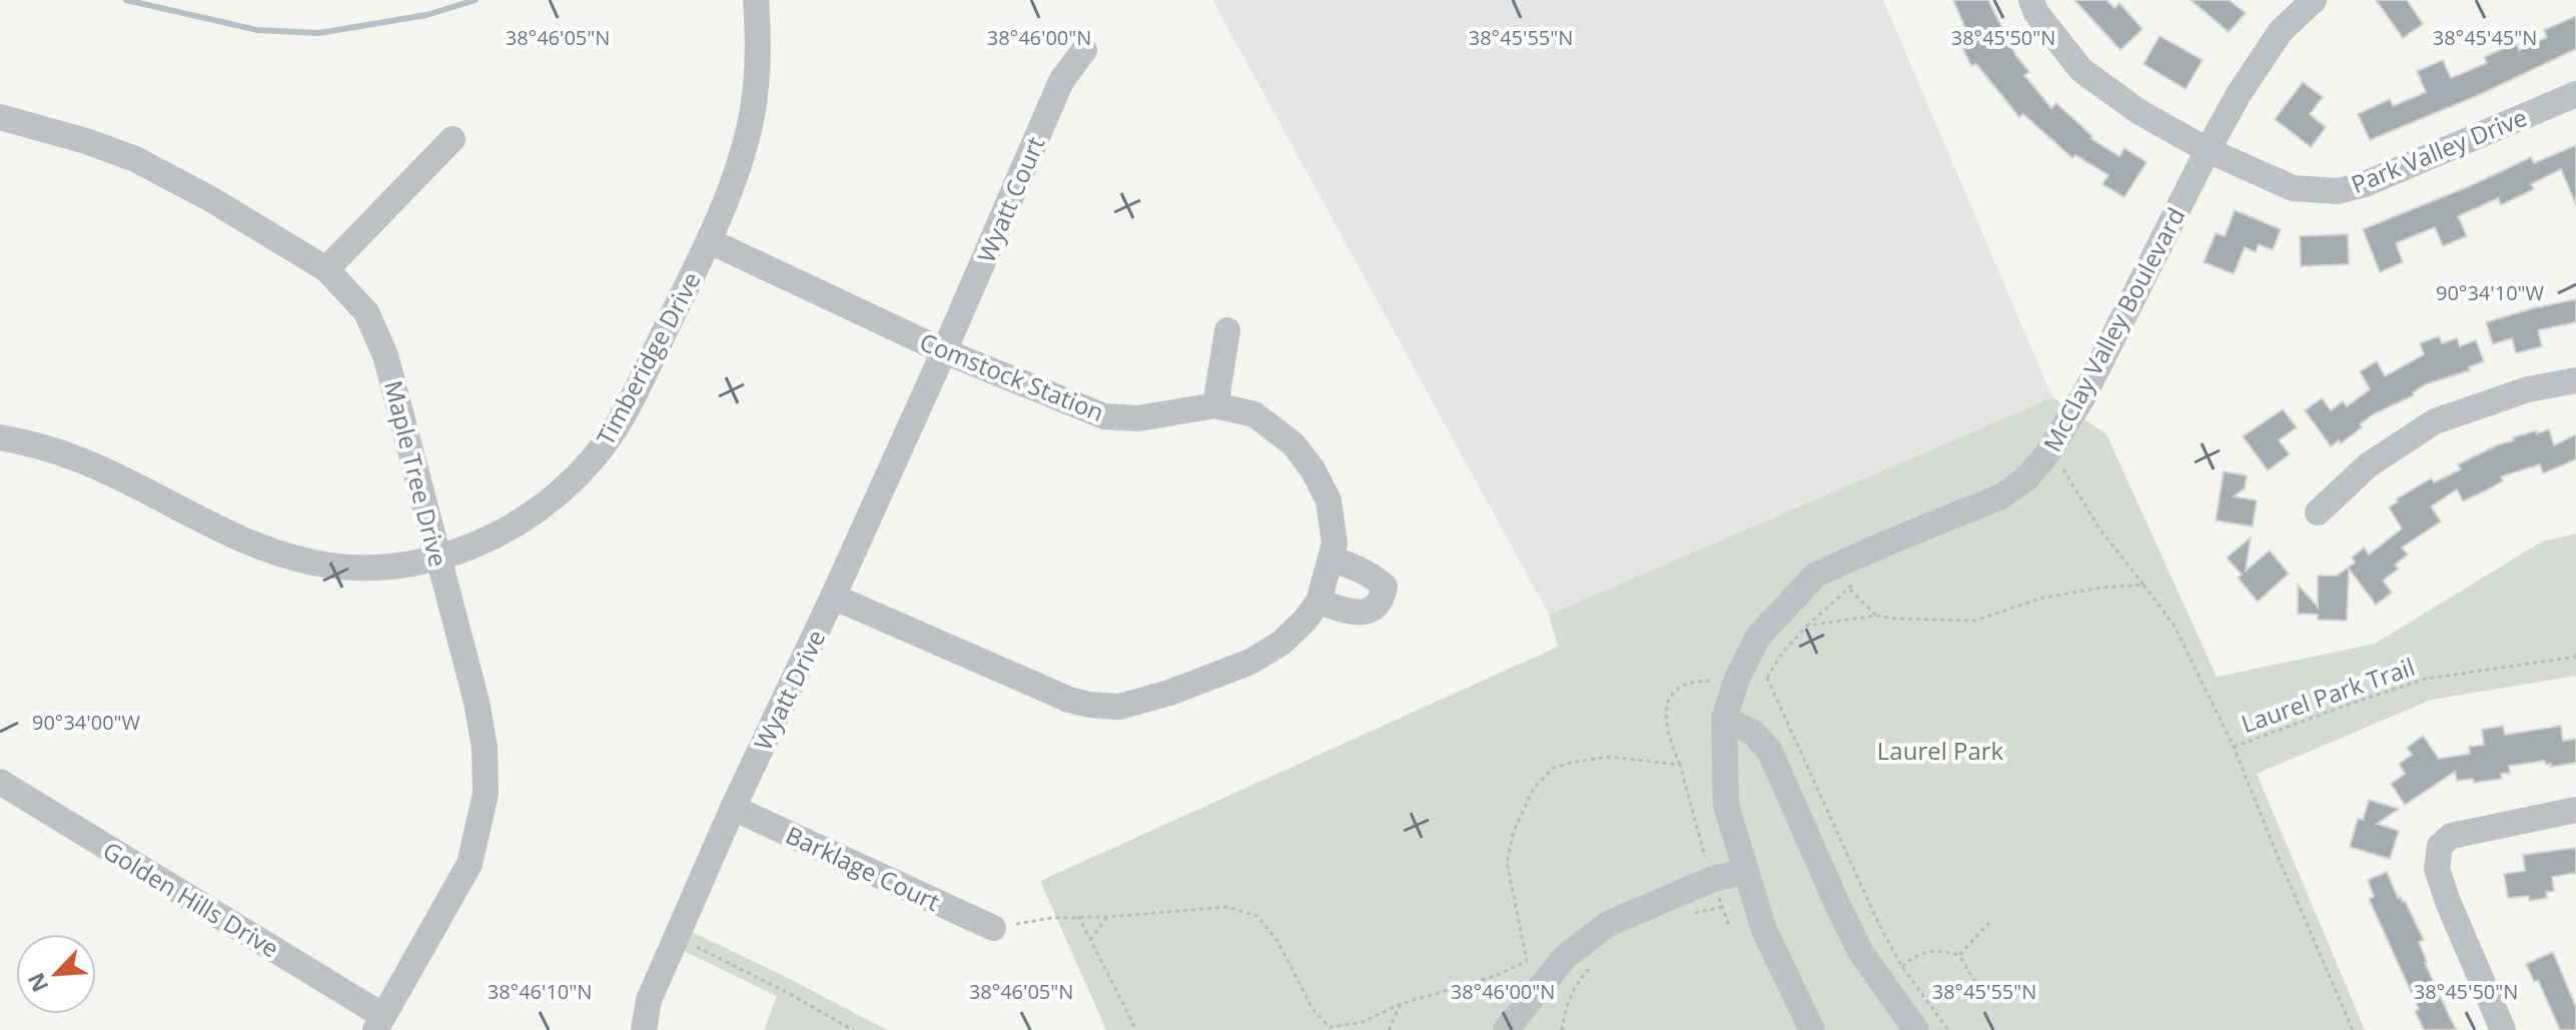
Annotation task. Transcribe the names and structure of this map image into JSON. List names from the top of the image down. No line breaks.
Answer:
{"streets":{"street":["Park Valley Drive","Wyatt Court","McClay Valley Boulevard","Timberidge Drive","Comstock Station","Maple Tree Drive","Wyatt Drive","Barklage Court","Golden Hills Drive"],"path":["Laurel Park Trail"]},"crossings":[["Park Valley Drive","McClay Valley Boulevard"],["Wyatt Court","Comstock Station"],["Wyatt Court","Wyatt Drive"],["Timberidge Drive","Comstock Station"],["Timberidge Drive","Maple Tree Drive"],["Comstock Station","Wyatt Drive"],["Maple Tree Drive","Golden Hills Drive"],["Wyatt Drive","Barklage Court"]],"parks":["Laurel Park"],"north":"bottom left","coordinates":["38°45'50\"N","38°46'05\"N","38°46'00\"N","38°45'55\"N","38°45'45\"N","90°34'10\"W","90°34'00\"W","38°46'10\"N"]}
